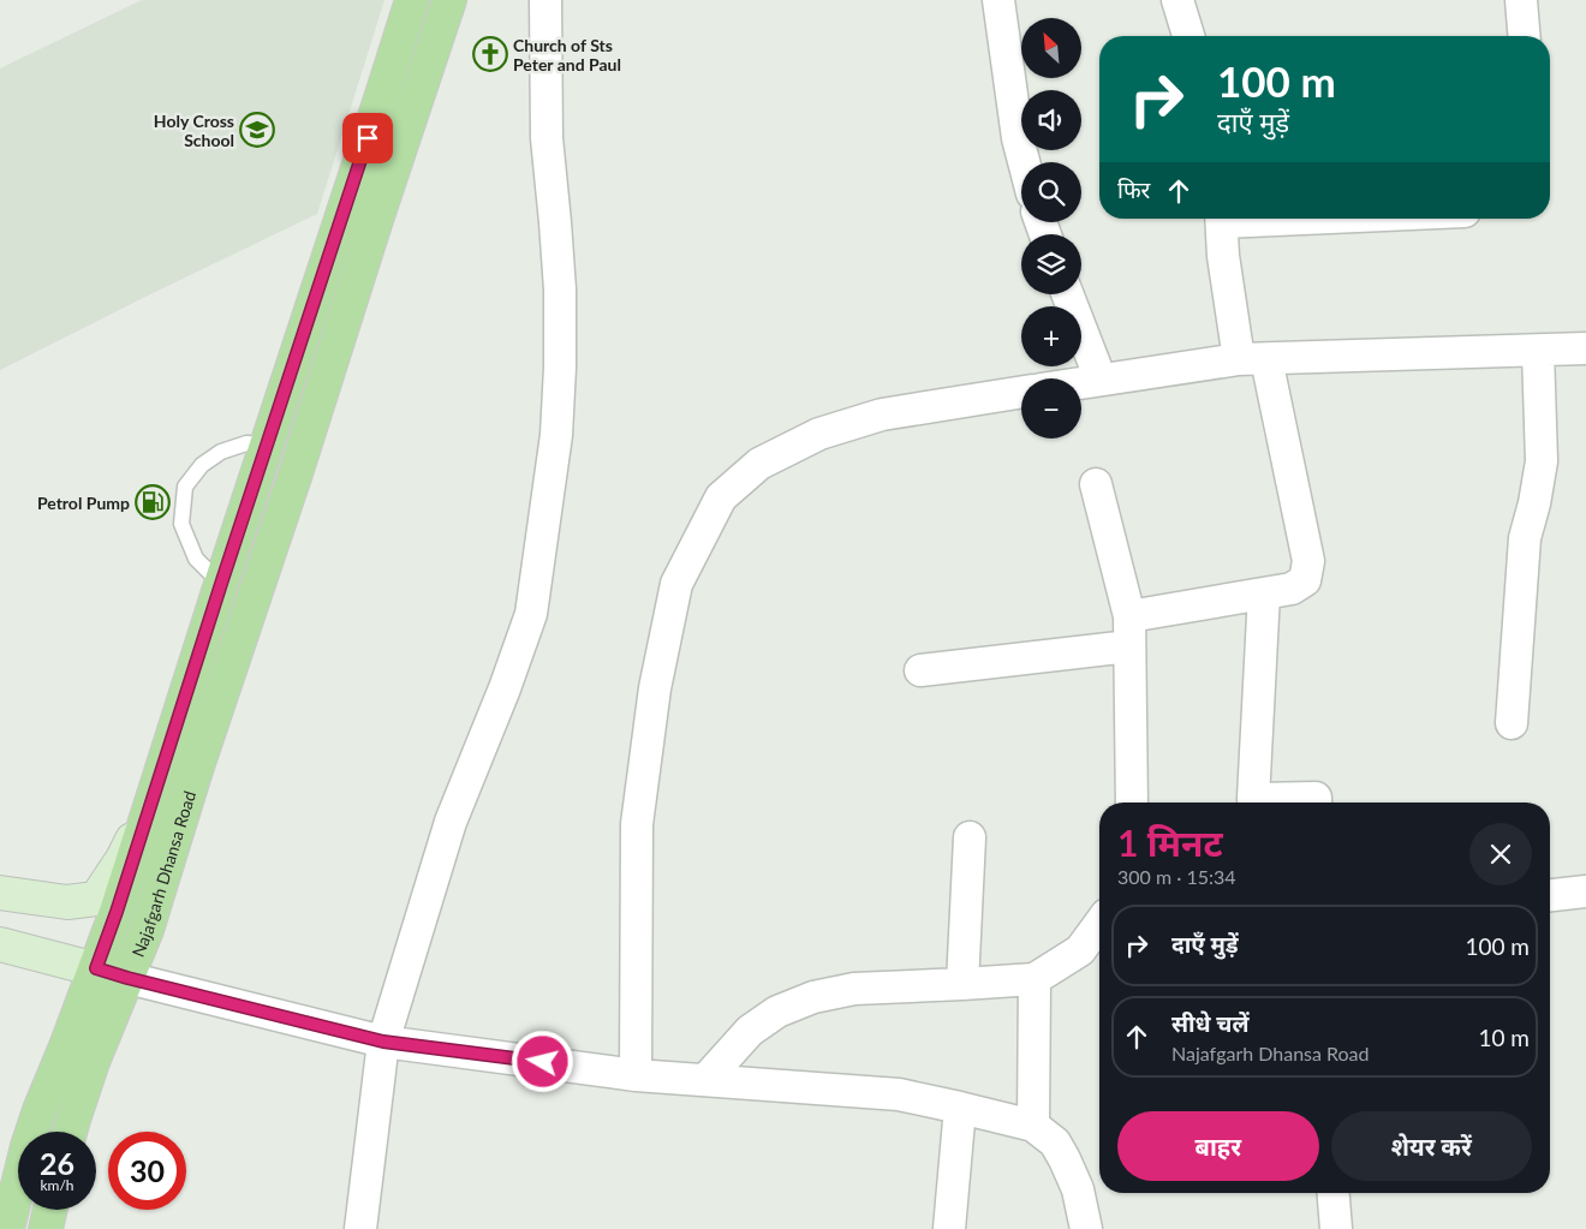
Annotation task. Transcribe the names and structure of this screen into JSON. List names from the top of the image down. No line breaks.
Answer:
{"streets":{"main road":["Najafgarh Dhansa Road"]},"places":{"church":["Church of Sts Peter and Paul"],"school or university":["Holy Cross School"],"fuel station":["Petrol Pump"]},"north":"top left","page":{"map_buttons":["+","−"],"turn":["100 m","दाएँ मुड़ें"],"then":"फिर","heading":["1 मिनट","300 m · 15:34"],"list":[{"name":"दाएँ मुड़ें","value":"100 m"},{"name":"सीधे चलें","note":"Najafgarh Dhansa Road","value":"10 m"}],"buttons":["बाहर","शेयर करें"],"speed":"26 km/h","limit":"30"}}
